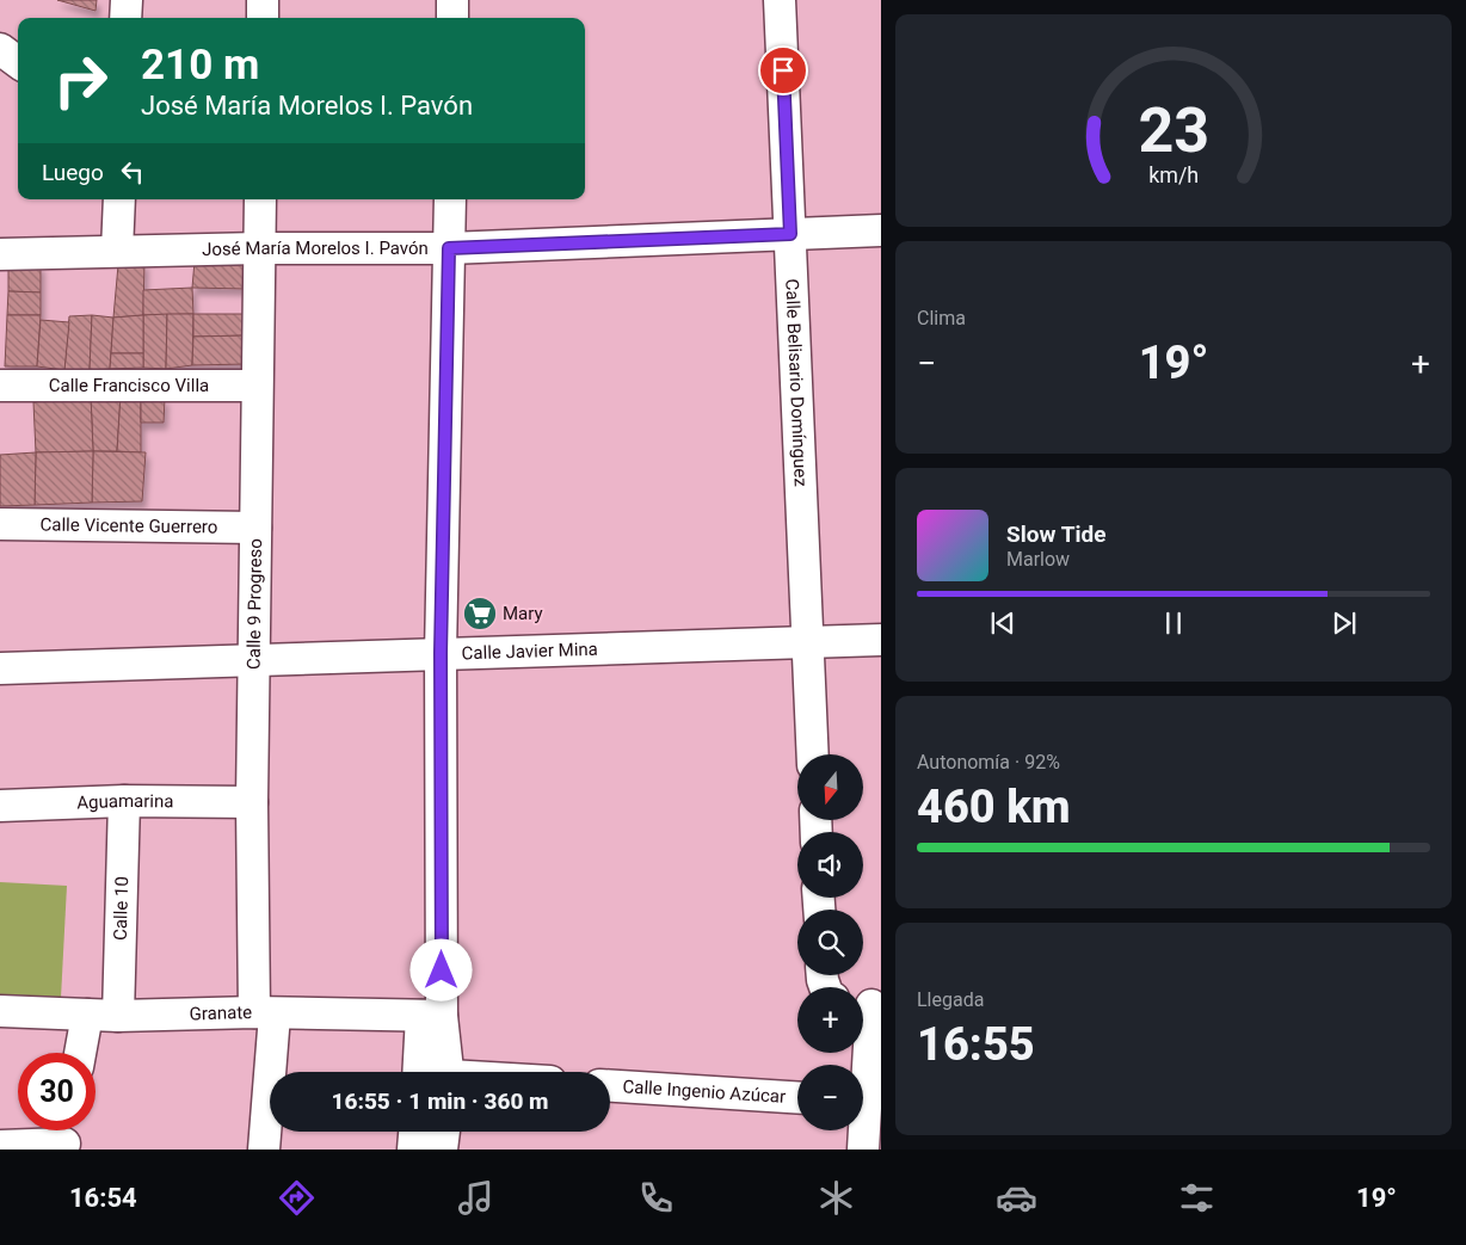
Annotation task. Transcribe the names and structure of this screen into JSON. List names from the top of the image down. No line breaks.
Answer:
{"streets":{"street":["José María Morelos I. Pavón","Calle Belisario Domínguez","Calle Francisco Villa","Calle Vicente Guerrero","Calle 9 Progreso","Calle Javier Mina","Aguamarina","Calle 10","Granate","Calle Ingenio Azúcar"]},"crossings":[["José María Morelos I. Pavón","Calle Belisario Domínguez"],["José María Morelos I. Pavón","Calle 9 Progreso"],["Calle Belisario Domínguez","Calle Javier Mina"],["Calle Francisco Villa","Calle 9 Progreso"],["Calle Vicente Guerrero","Calle 9 Progreso"],["Calle 9 Progreso","Calle Javier Mina"],["Calle 9 Progreso","Aguamarina"],["Calle 9 Progreso","Granate"],["Aguamarina","Calle 10"],["Calle 10","Granate"]],"places":{"supermarket":["Mary"]},"north":"bottom","page":{"turn":["210 m","José María Morelos I. Pavón"],"then":"Luego","tile":["Clima",["Autonomía · 92%","460 km"],["Llegada","16:55"]],"heat":["−","19°","+"],"song":["Slow Tide","Marlow"],"map_buttons":["+","−"],"limit":"30","trip":"16:55 · 1 min · 360 m","tabs":["16:54","19°"],"gauge":["23","km/h"]}}
